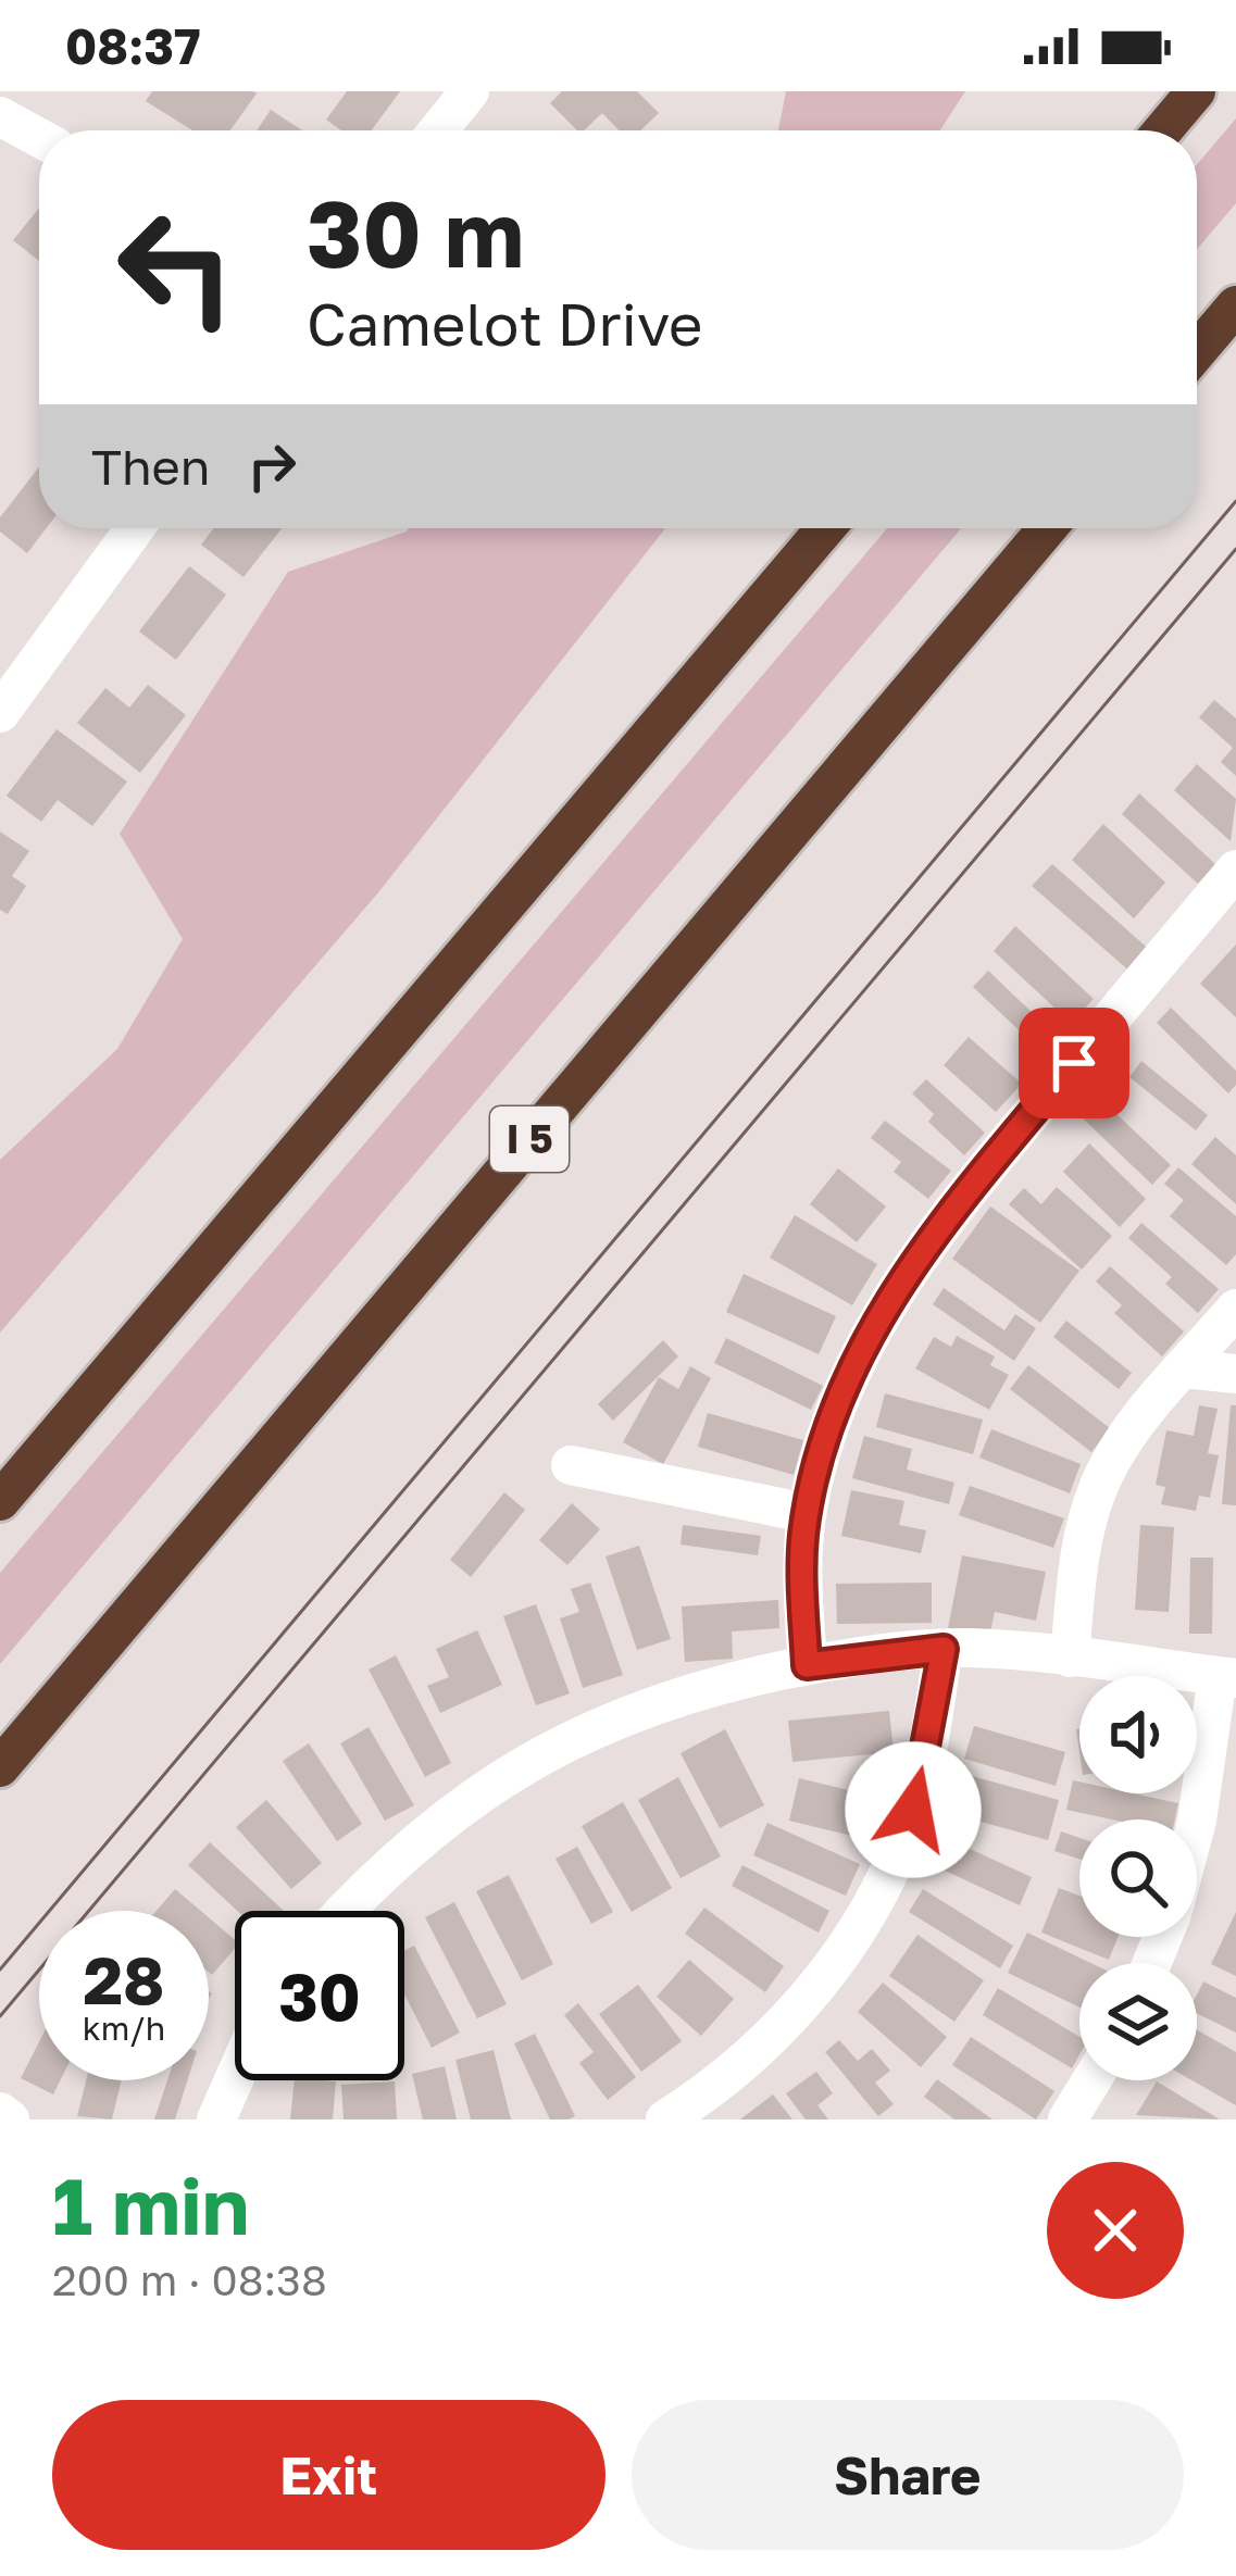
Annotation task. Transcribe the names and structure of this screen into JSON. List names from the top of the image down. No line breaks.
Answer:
{"streets":{"highway":["I 5"]},"page":{"status":"08:37","turn":["30 m","Camelot Drive"],"then":"Then","speed":"28 km/h","limit":"30","heading":["1 min","200 m · 08:38"],"buttons":["Exit","Share"]}}
